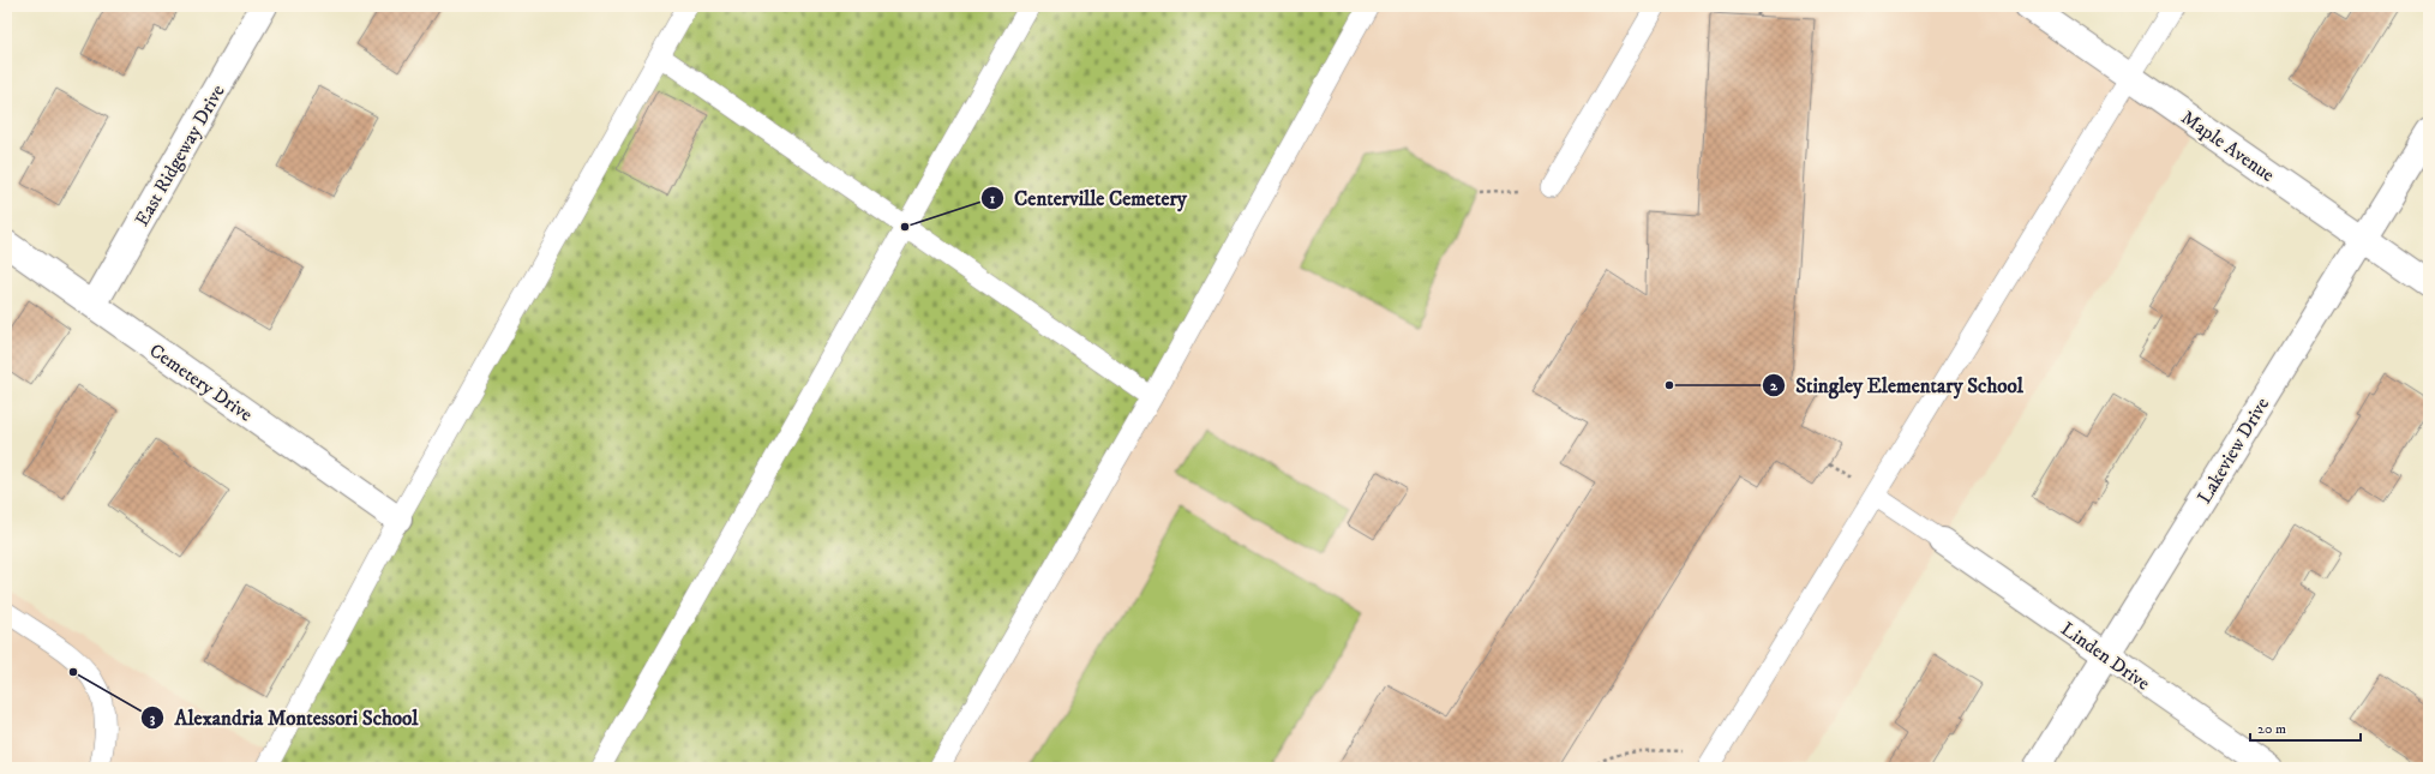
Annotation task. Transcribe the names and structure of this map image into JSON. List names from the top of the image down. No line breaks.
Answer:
{"streets":{"street":["Maple Avenue","East Ridgeway Drive","Cemetery Drive","Lakeview Drive","Linden Drive"]},"crossings":[["Maple Avenue","Lakeview Drive"],["East Ridgeway Drive","Cemetery Drive"],["Lakeview Drive","Linden Drive"]],"places":["Centerville Cemetery","Stingley Elementary School","Alexandria Montessori School"],"scale_bar":"20 m"}
